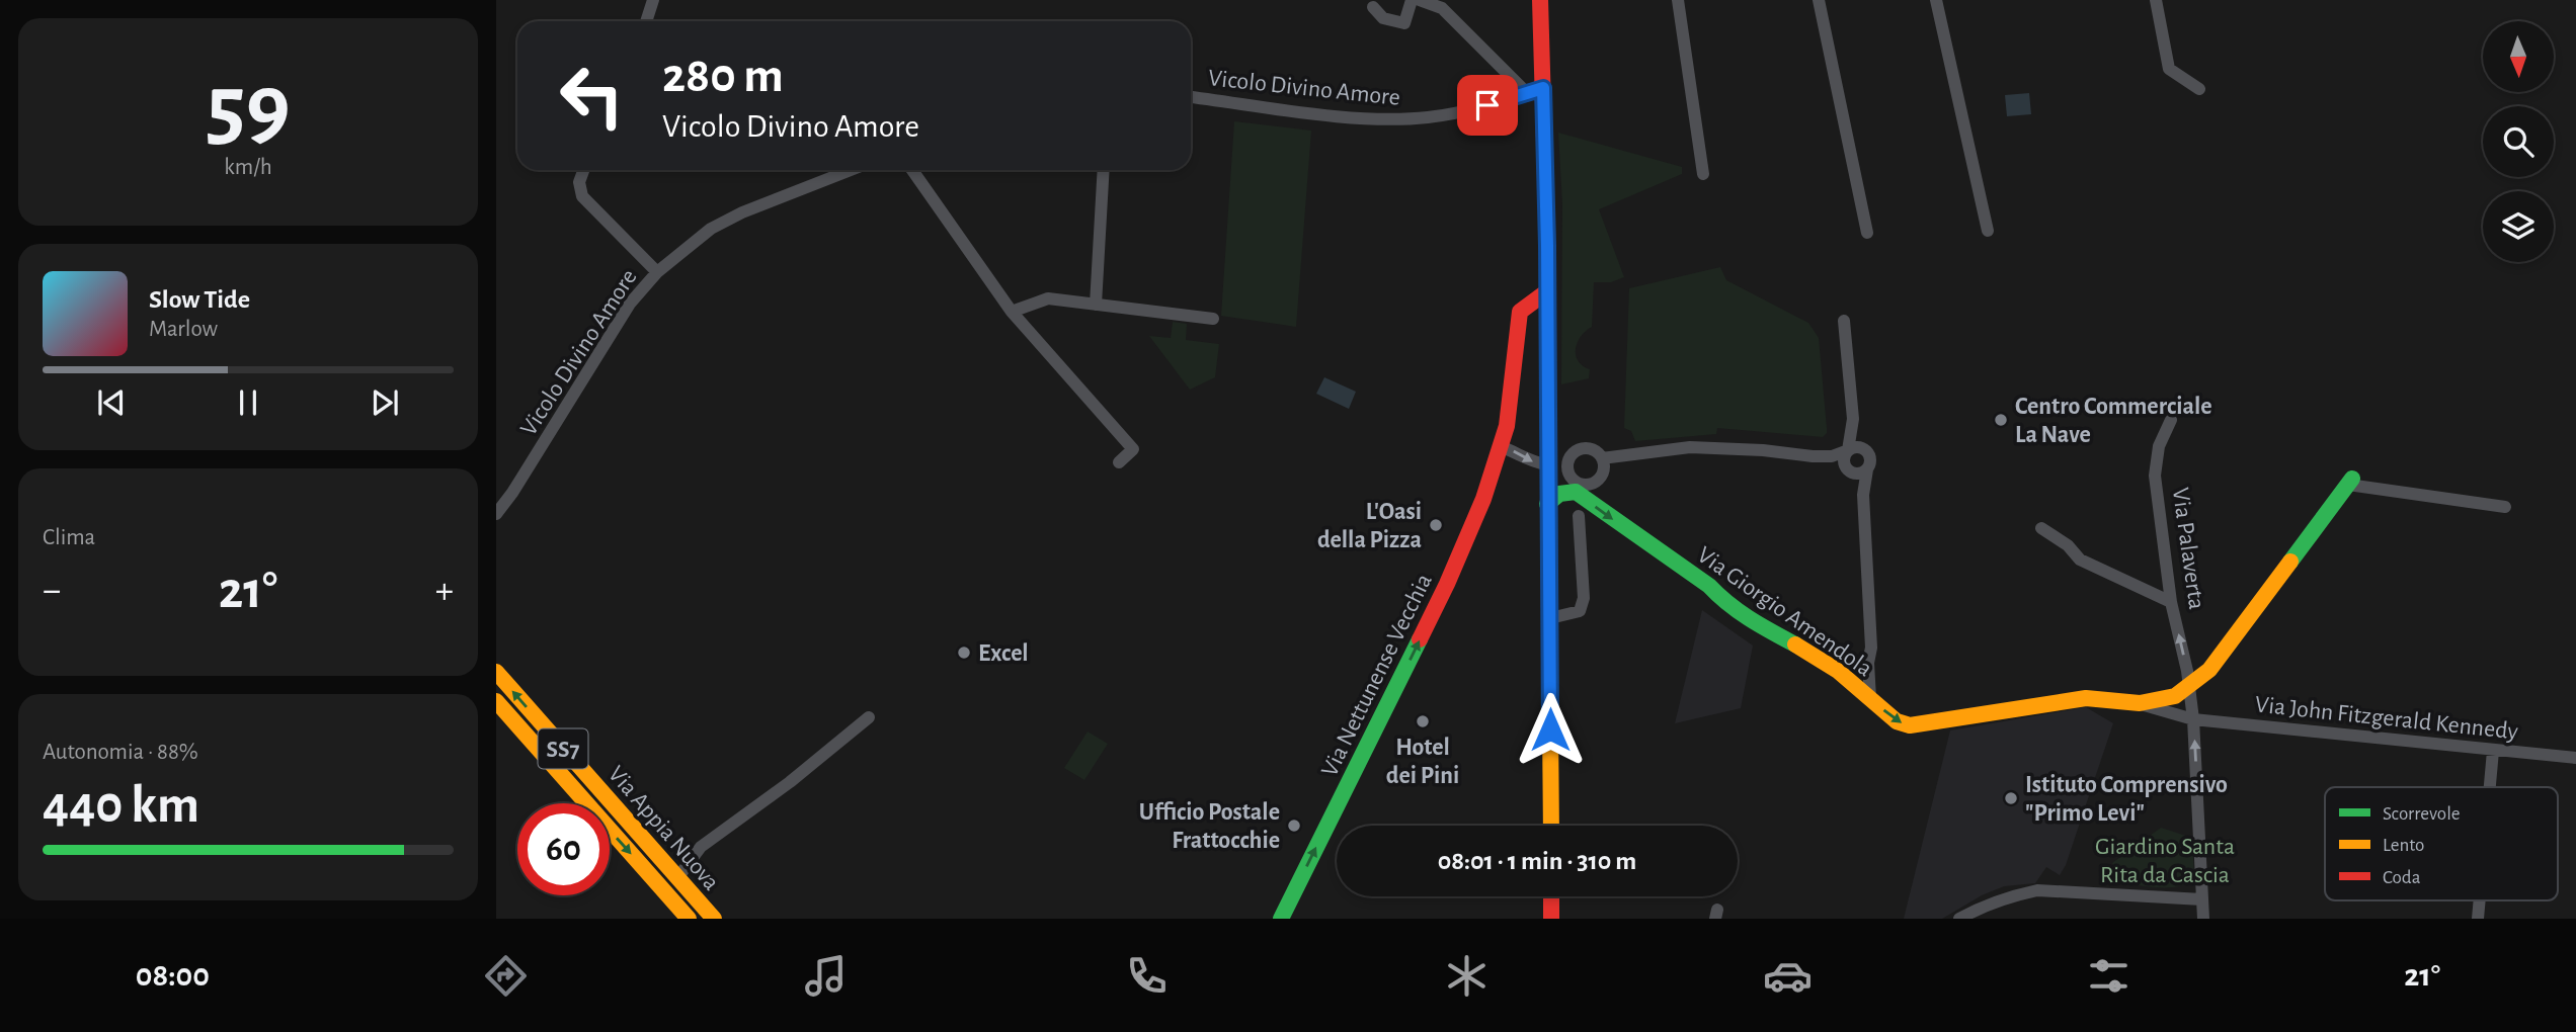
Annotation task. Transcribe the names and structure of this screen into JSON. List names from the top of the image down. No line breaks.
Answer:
{"streets":{"street":["Vicolo Divino Amore","Via Palaverta","Via Giorgio Amendola","Via Nettunense Vecchia","Via John Fitzgerald Kennedy","SS7","Via Appia Nuova"]},"crossings":[["Via Palaverta","Via Giorgio Amendola"],["Via Palaverta","Via John Fitzgerald Kennedy"],["Via Giorgio Amendola","Via John Fitzgerald Kennedy"]],"one_way":["Via Nettunense Vecchia"],"parks":["Giardino Santa Rita da Cascia"],"places":["Centro Commerciale La Nave","L'Oasi della Pizza","Excel","Hotel dei Pini","Istituto Comprensivo \"Primo Levi\"","Ufficio Postale Frattocchie"],"legend":["Scorrevole","Lento","Coda"],"north":"bottom","page":{"tile":[["59","km/h"],"Clima",["Autonomia · 88%","440 km"]],"turn":["280 m","Vicolo Divino Amore"],"song":["Slow Tide","Marlow"],"heat":["−","21°","+"],"limit":"60","trip":"08:01 · 1 min · 310 m","tabs":["08:00","21°"]}}
